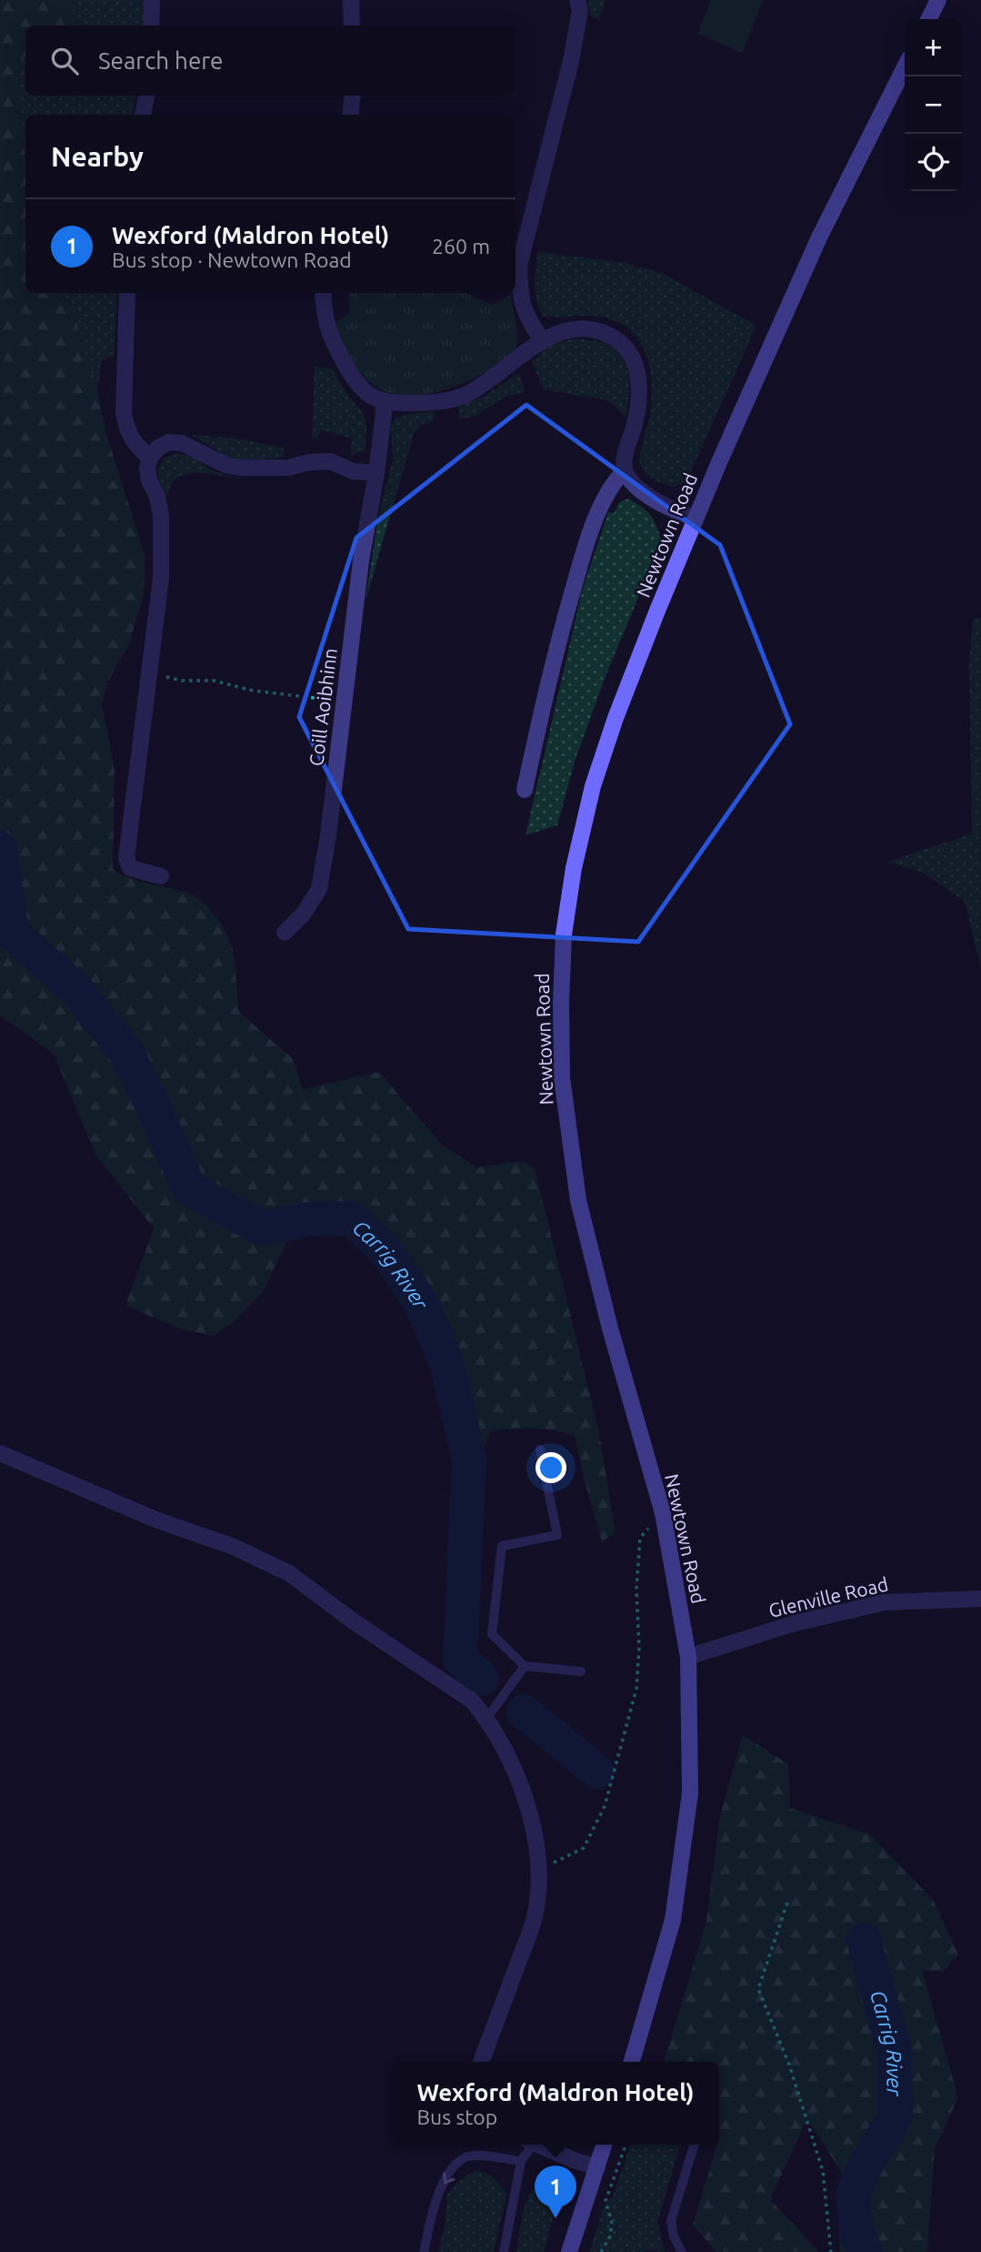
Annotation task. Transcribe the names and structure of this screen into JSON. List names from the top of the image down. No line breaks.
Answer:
{"streets":{"main road":["Newtown Road"],"street":["Coill Aoibhinn","Glenville Road"]},"crossings":[["Newtown Road","Glenville Road"]],"water":["Carrig River"],"page":{"map_buttons":["+","−"],"search":"Search here","heading":"Nearby","list":[{"mark":"1","name":"Wexford (Maldron Hotel)","note":"Bus stop · Newtown Road","value":"260 m"}],"popup":["Wexford (Maldron Hotel)","Bus stop"],"pins":"1"}}
